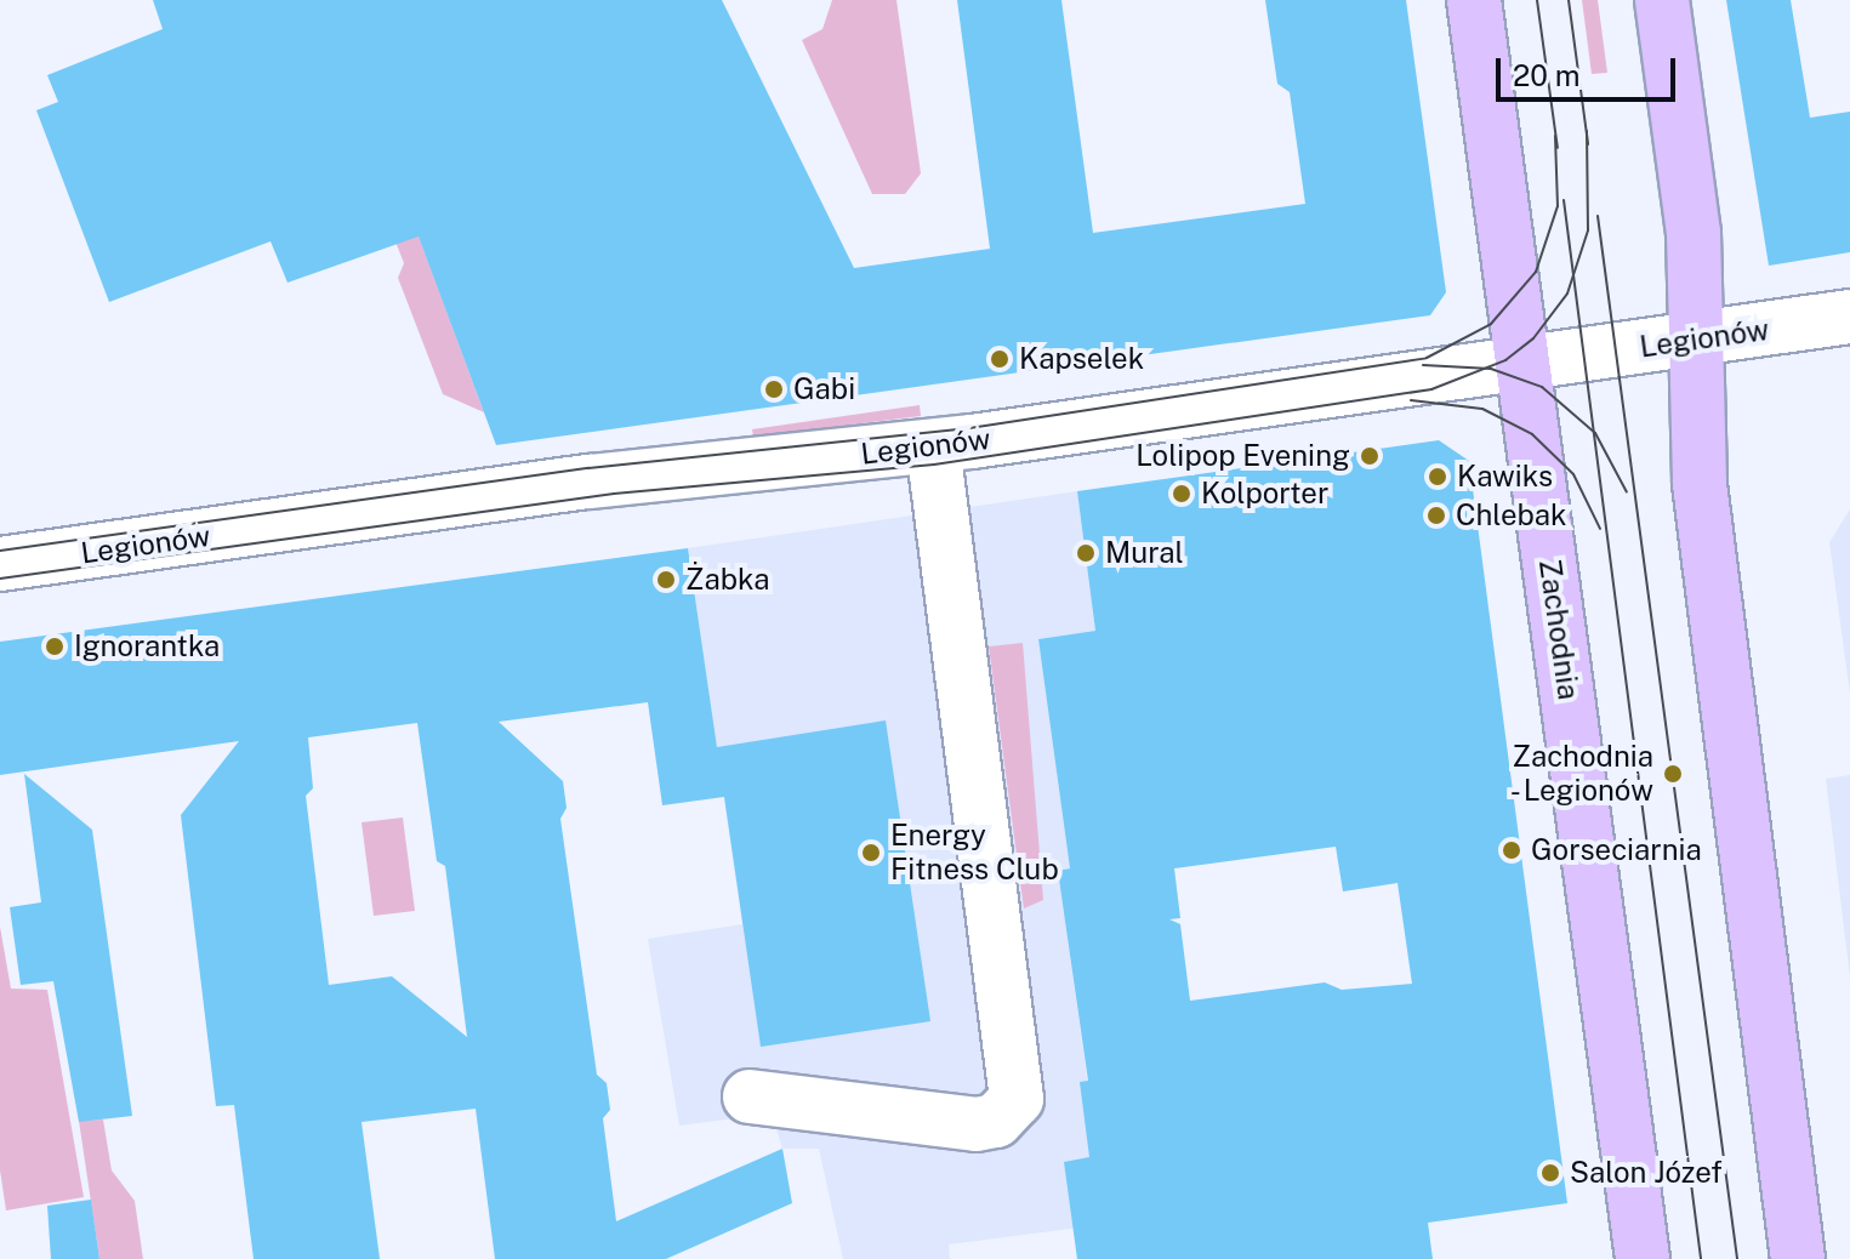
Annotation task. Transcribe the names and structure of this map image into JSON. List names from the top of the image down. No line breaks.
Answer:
{"streets":{"main road":["Zachodnia"],"street":["Legionów"]},"crossings":[["Legionów","Zachodnia"]],"places":["Kapselek","Gabi","Lolipop Evening","Kawiks","Kolporter","Chlebak","Mural","Żabka","Ignorantka","Zachodnia - Legionów","Gorseciarnia","Energy Fitness Club","Salon Józef"],"scale_bar":"20 m"}
